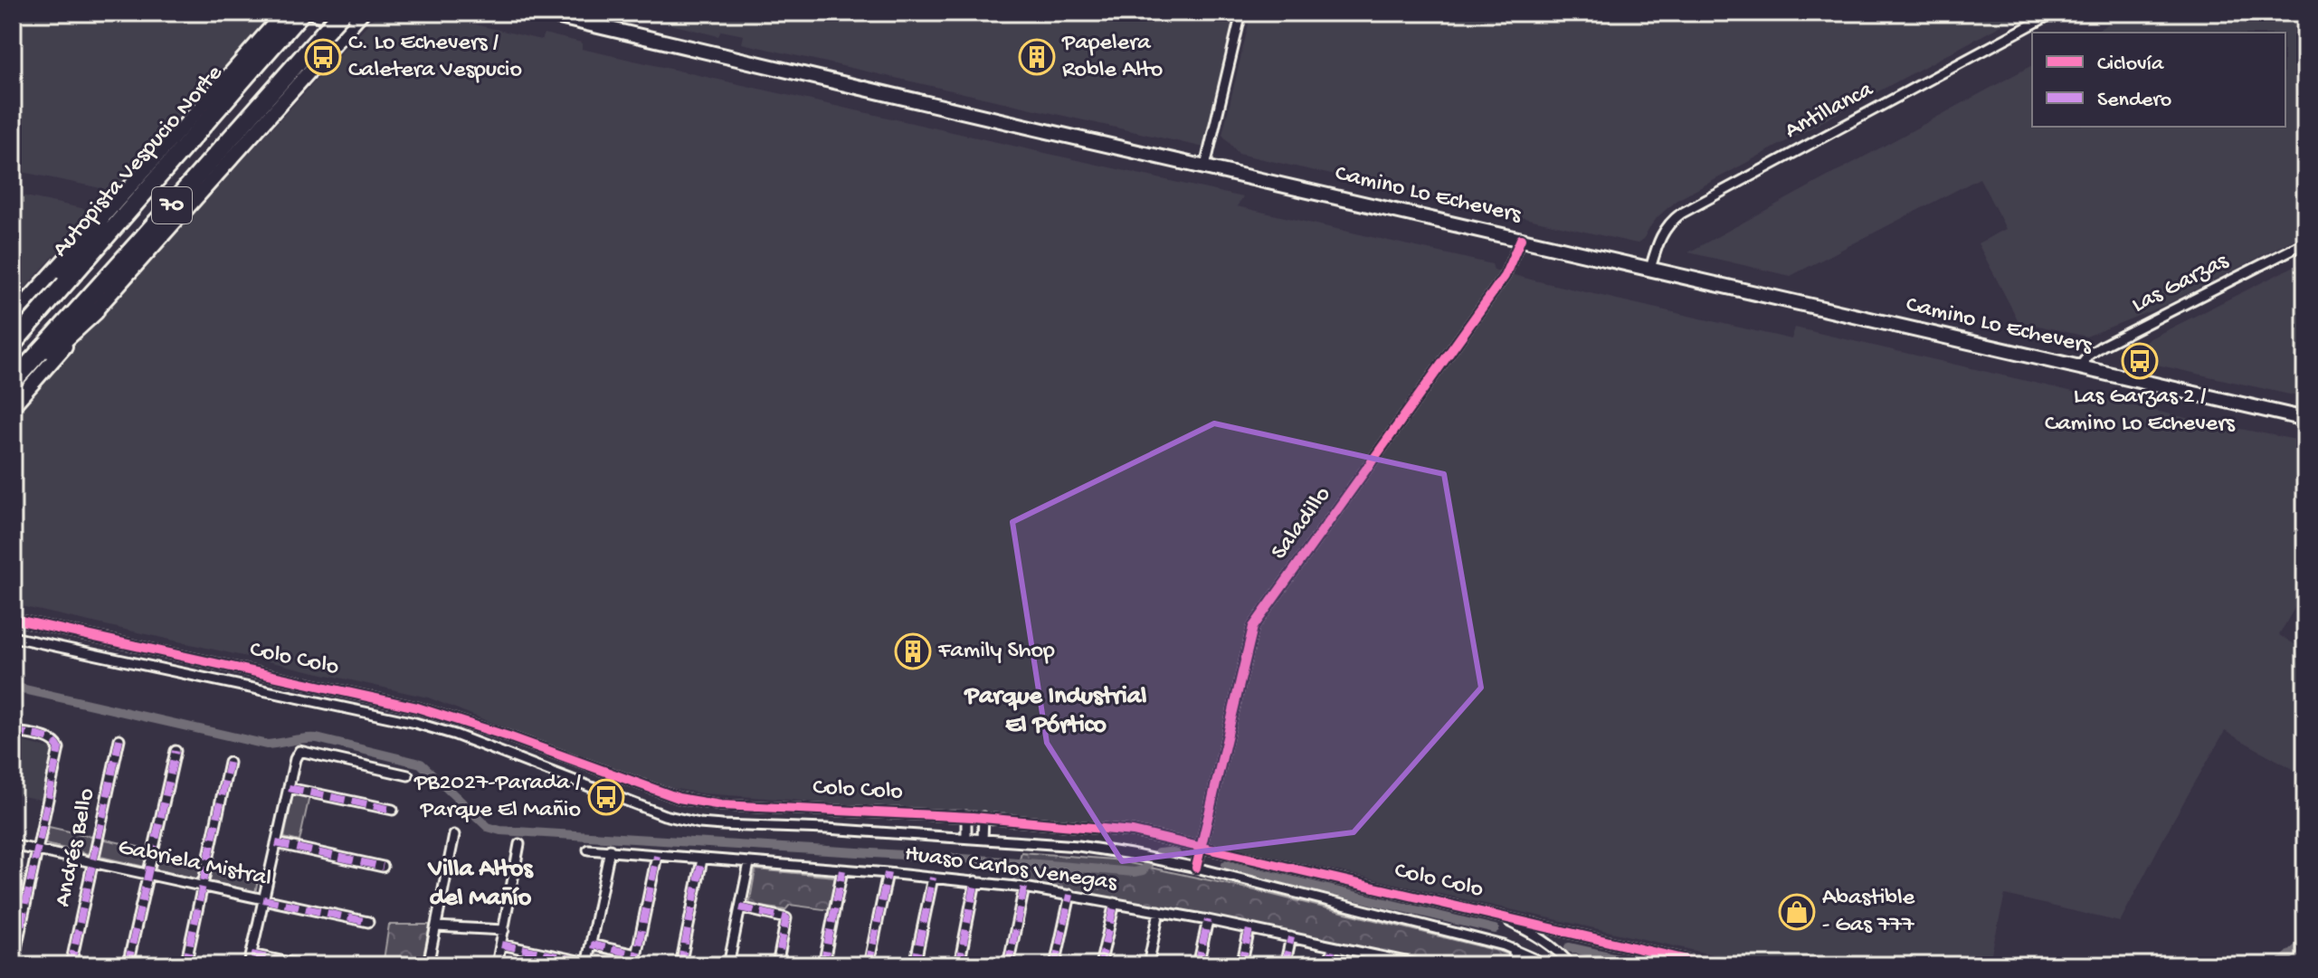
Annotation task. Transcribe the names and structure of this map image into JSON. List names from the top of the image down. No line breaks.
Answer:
{"streets":{"highway":["Autopista Vespucio Norte","70"],"main road":["Camino Lo Echevers"],"street":["Antillanca","Las Garzas","Saladillo","Colo Colo","Andrés Bello","Gabriela Mistral","Huaso Carlos Venegas"]},"crossings":[["Antillanca","Camino Lo Echevers"],["Camino Lo Echevers","Las Garzas"],["Camino Lo Echevers","Saladillo"],["Saladillo","Colo Colo"],["Andrés Bello","Gabriela Mistral"]],"districts":["Parque Industrial El Pórtico","Villa Altos del Mañío"],"places":{"bus stop":["C. Lo Echevers / Caletera Vespucio","Las Garzas 2 / Camino Lo Echevers","PB2027-Parada / Parque El Mañio"],"building":["Papelera Roble Alto","Family Shop"],"shop":["Abastible - Gas 777"]},"legend":["Ciclovía","Sendero"]}
